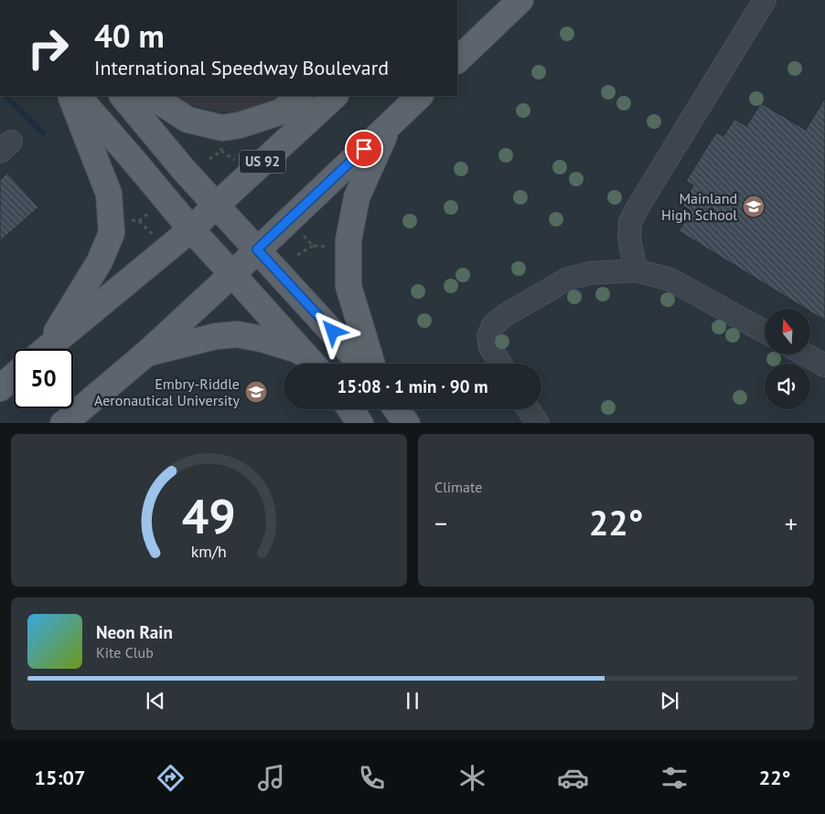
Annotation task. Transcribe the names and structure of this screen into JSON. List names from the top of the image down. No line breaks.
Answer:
{"streets":{"main road":["US 92"]},"places":{"school or university":["Mainland High School","Embry-Riddle Aeronautical University"]},"north":"top","page":{"turn":["40 m","International Speedway Boulevard"],"limit":"50","trip":"15:08 · 1 min · 90 m","tile":"Climate","heat":["−","22°","+"],"song":["Neon Rain","Kite Club"],"tabs":["15:07","22°"],"gauge":["49","km/h"]}}
